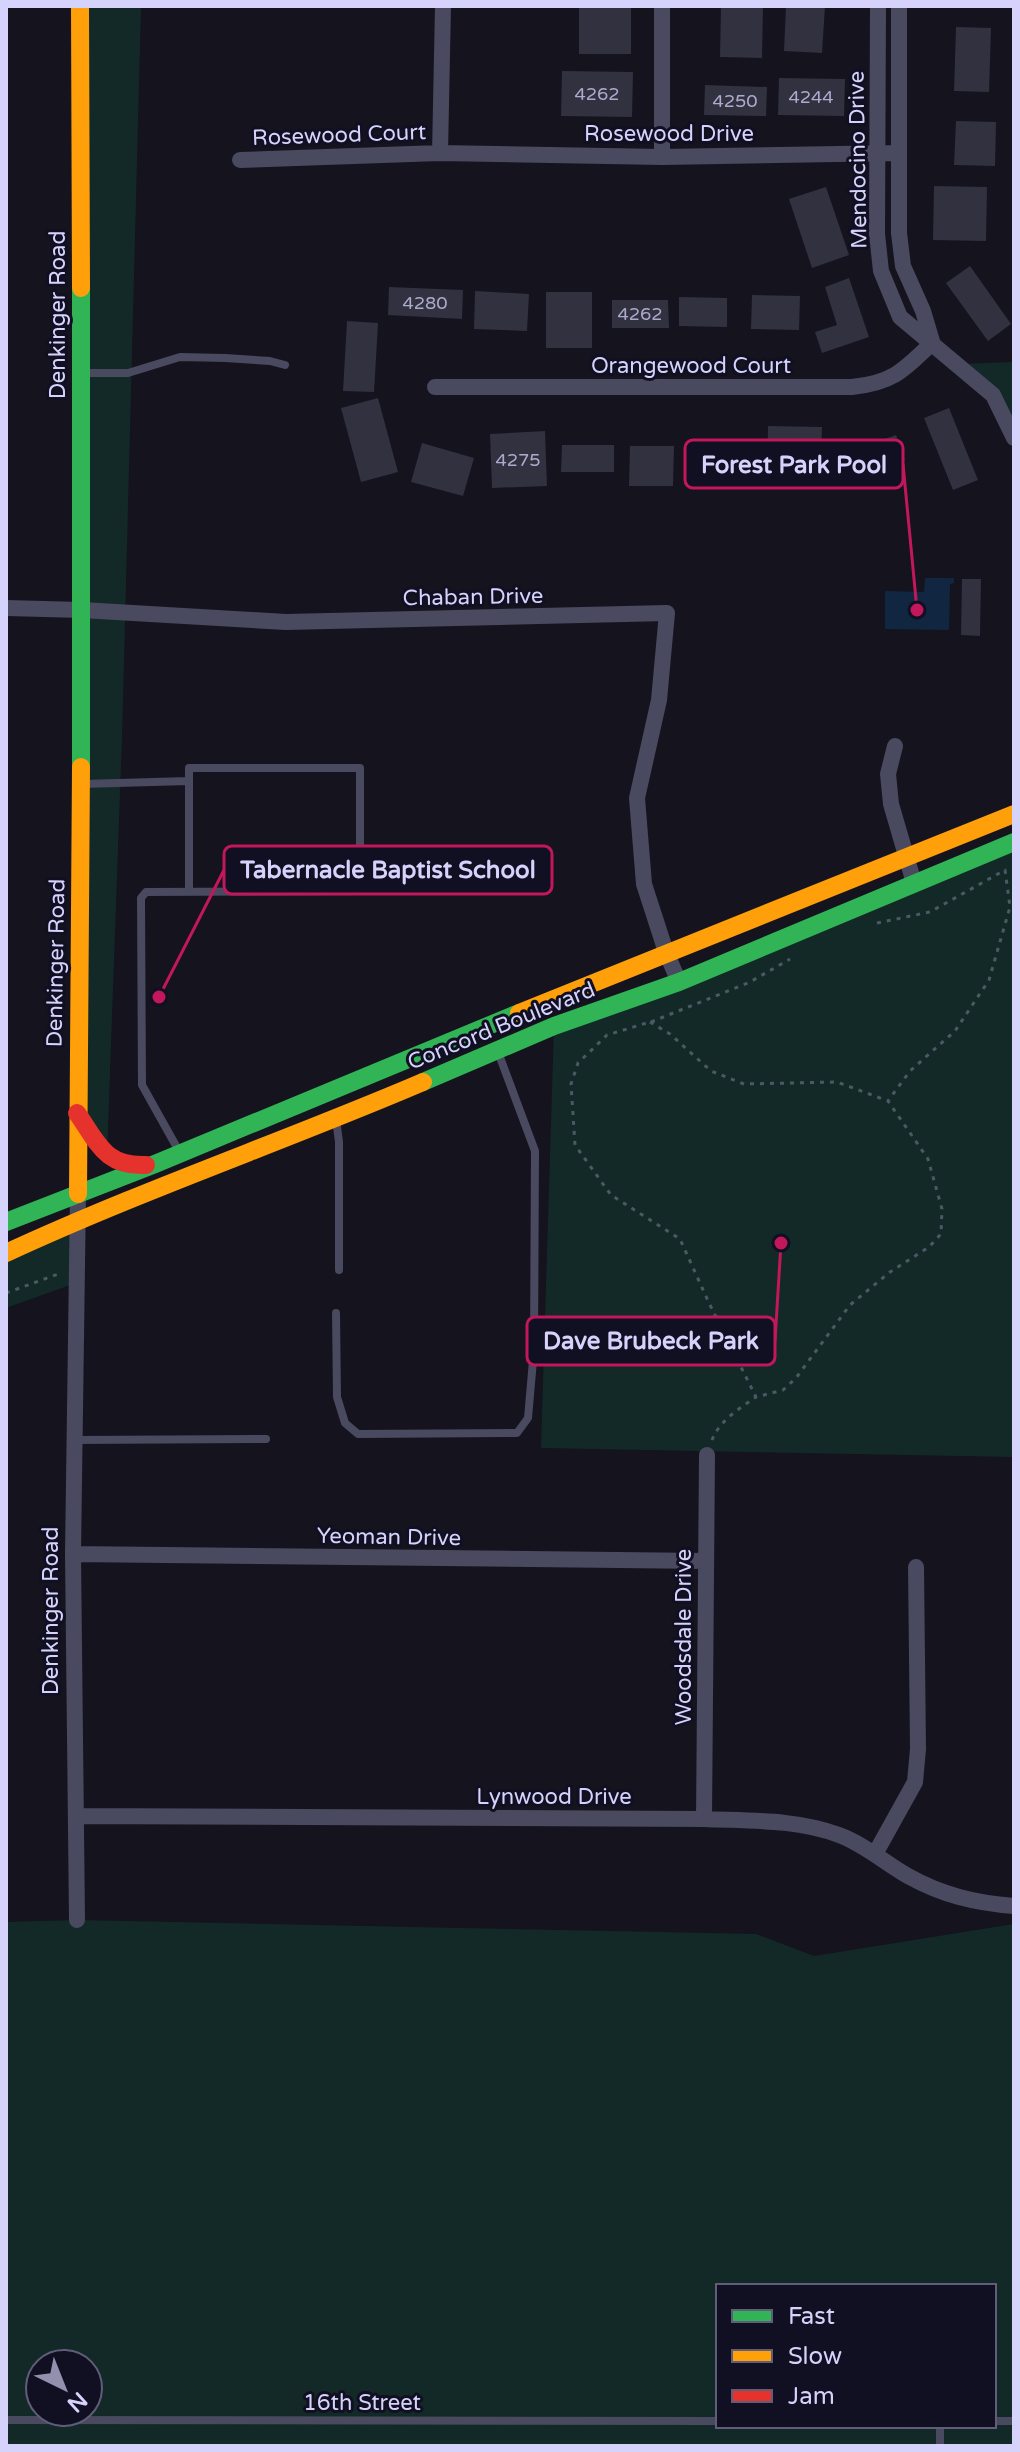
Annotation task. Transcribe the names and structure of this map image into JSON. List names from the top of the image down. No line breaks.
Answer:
{"streets":{"street":["Rosewood Drive","Rosewood Court","Mendocino Drive","Denkinger Road","Orangewood Court","Chaban Drive","Concord Boulevard","Yeoman Drive","Woodsdale Drive","Lynwood Drive"],"lane":["16th Street"]},"crossings":[["Rosewood Drive","Rosewood Court"],["Rosewood Drive","Mendocino Drive"],["Mendocino Drive","Orangewood Court"],["Denkinger Road","Chaban Drive"],["Denkinger Road","Concord Boulevard"],["Denkinger Road","Yeoman Drive"],["Denkinger Road","Lynwood Drive"],["Chaban Drive","Concord Boulevard"],["Yeoman Drive","Woodsdale Drive"],["Woodsdale Drive","Lynwood Drive"]],"places":["Forest Park Pool","Tabernacle Baptist School","Dave Brubeck Park"],"house_numbers":["4262","4244","4250","4280","4262","4275"],"legend":["Fast","Slow","Jam"],"north":"bottom right"}
